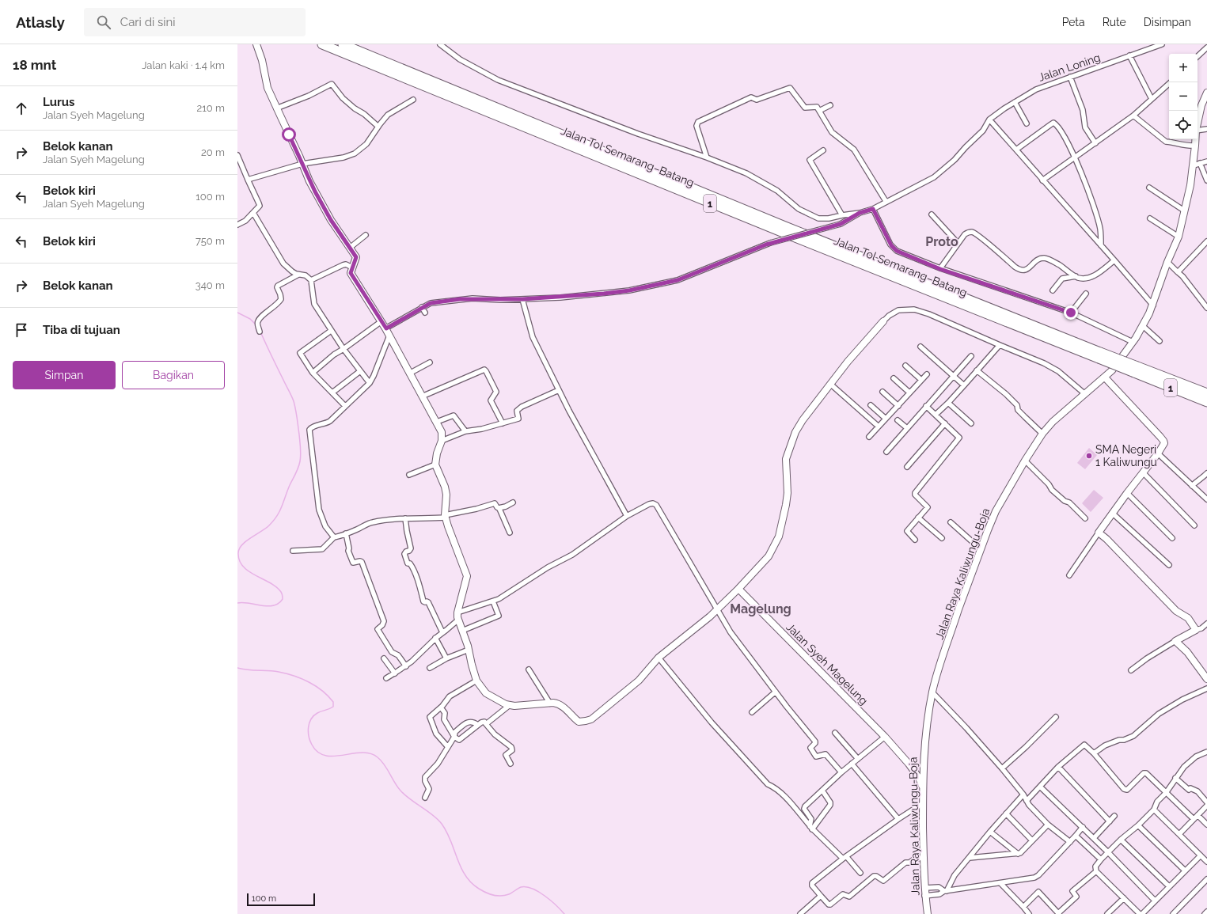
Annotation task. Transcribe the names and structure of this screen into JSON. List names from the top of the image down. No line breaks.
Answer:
{"streets":{"highway":["Jalan Tol Semarang–Batang","1"],"street":["Jalan Loning","Jalan Raya Kaliwungu-Boja","Jalan Syeh Magelung"]},"crossings":[["Jalan Raya Kaliwungu-Boja","Jalan Syeh Magelung"]],"districts":["Proto","Magelung"],"places":["SMA Negeri 1 Kaliwungu"],"scale_bar":"100 m","page":{"header":"Atlasly","search":"Cari di sini","nav":["Peta","Rute","Disimpan"],"heading":["18 mnt","Jalan kaki · 1.4 km"],"map_buttons":["+","−"],"list":[["Lurus","Jalan Syeh Magelung","210 m"],["Belok kanan","Jalan Syeh Magelung","20 m"],["Belok kiri","Jalan Syeh Magelung","100 m"],["Belok kiri","750 m"],["Belok kanan","340 m"],"Tiba di tujuan"],"buttons":["Simpan","Bagikan"],"scale":"100 m"}}
